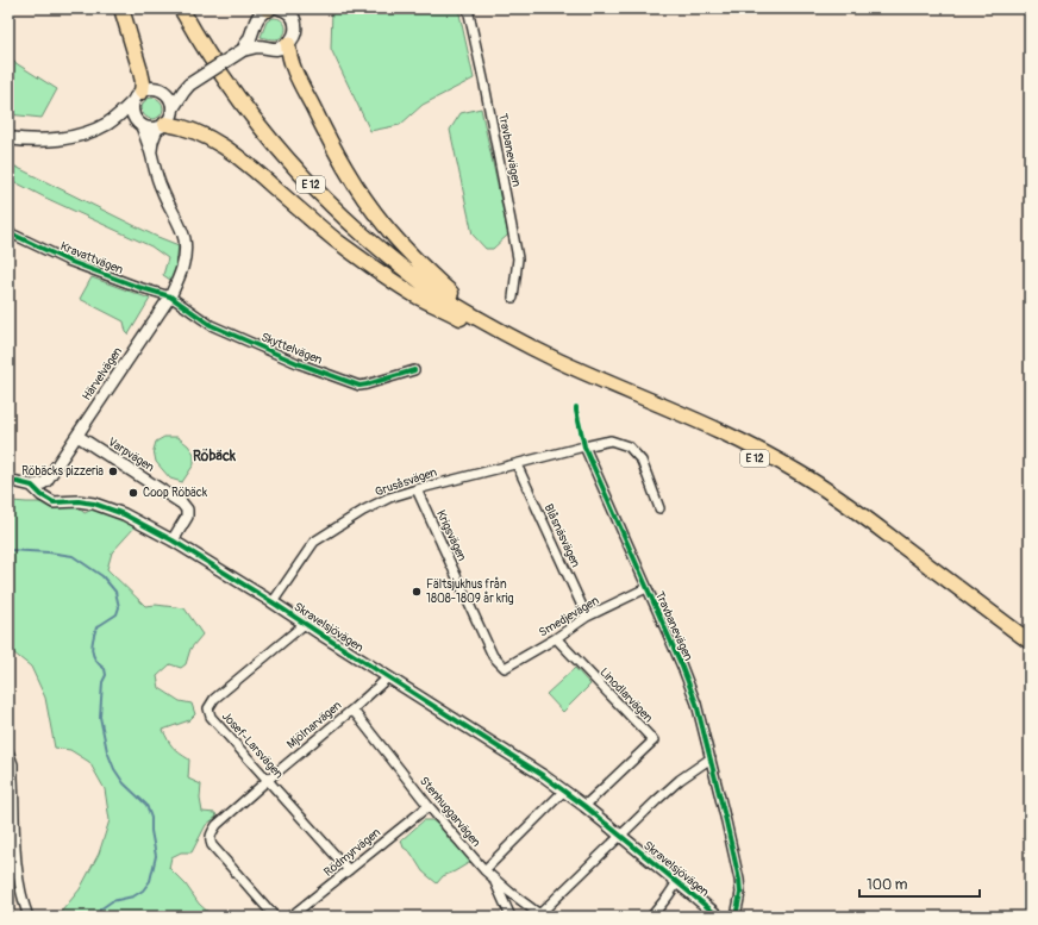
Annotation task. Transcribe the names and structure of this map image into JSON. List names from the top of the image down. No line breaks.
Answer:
{"streets":{"highway":["E 12"],"street":["Travbanevägen","Kravattvägen","Skyttelvägen","Härvelvägen","Varpvägen","Grusåsvägen","Krigsvägen","Blåsnäsvägen","Smedjevägen","Skravelsjövägen","Linodlarvägen","Mjölnarvägen","Josef-Larsvägen","Stenhuggarvägen","Rödmyrvägen"]},"crossings":[["Travbanevägen","Grusåsvägen"],["Travbanevägen","Smedjevägen"],["Kravattvägen","Skyttelvägen"],["Kravattvägen","Härvelvägen"],["Skyttelvägen","Härvelvägen"],["Härvelvägen","Varpvägen"],["Härvelvägen","Skravelsjövägen"],["Varpvägen","Skravelsjövägen"],["Grusåsvägen","Krigsvägen"],["Grusåsvägen","Blåsnäsvägen"],["Grusåsvägen","Skravelsjövägen"],["Krigsvägen","Smedjevägen"],["Blåsnäsvägen","Smedjevägen"],["Smedjevägen","Linodlarvägen"],["Skravelsjövägen","Linodlarvägen"],["Skravelsjövägen","Mjölnarvägen"],["Skravelsjövägen","Josef-Larsvägen"],["Mjölnarvägen","Josef-Larsvägen"],["Mjölnarvägen","Stenhuggarvägen"],["Josef-Larsvägen","Rödmyrvägen"],["Stenhuggarvägen","Rödmyrvägen"]],"districts":["Röbäck"],"places":["Röbäcks pizzeria","Coop Röbäck","Fältsjukhus från 1808-1809 år krig"],"scale_bar":"100 m"}
